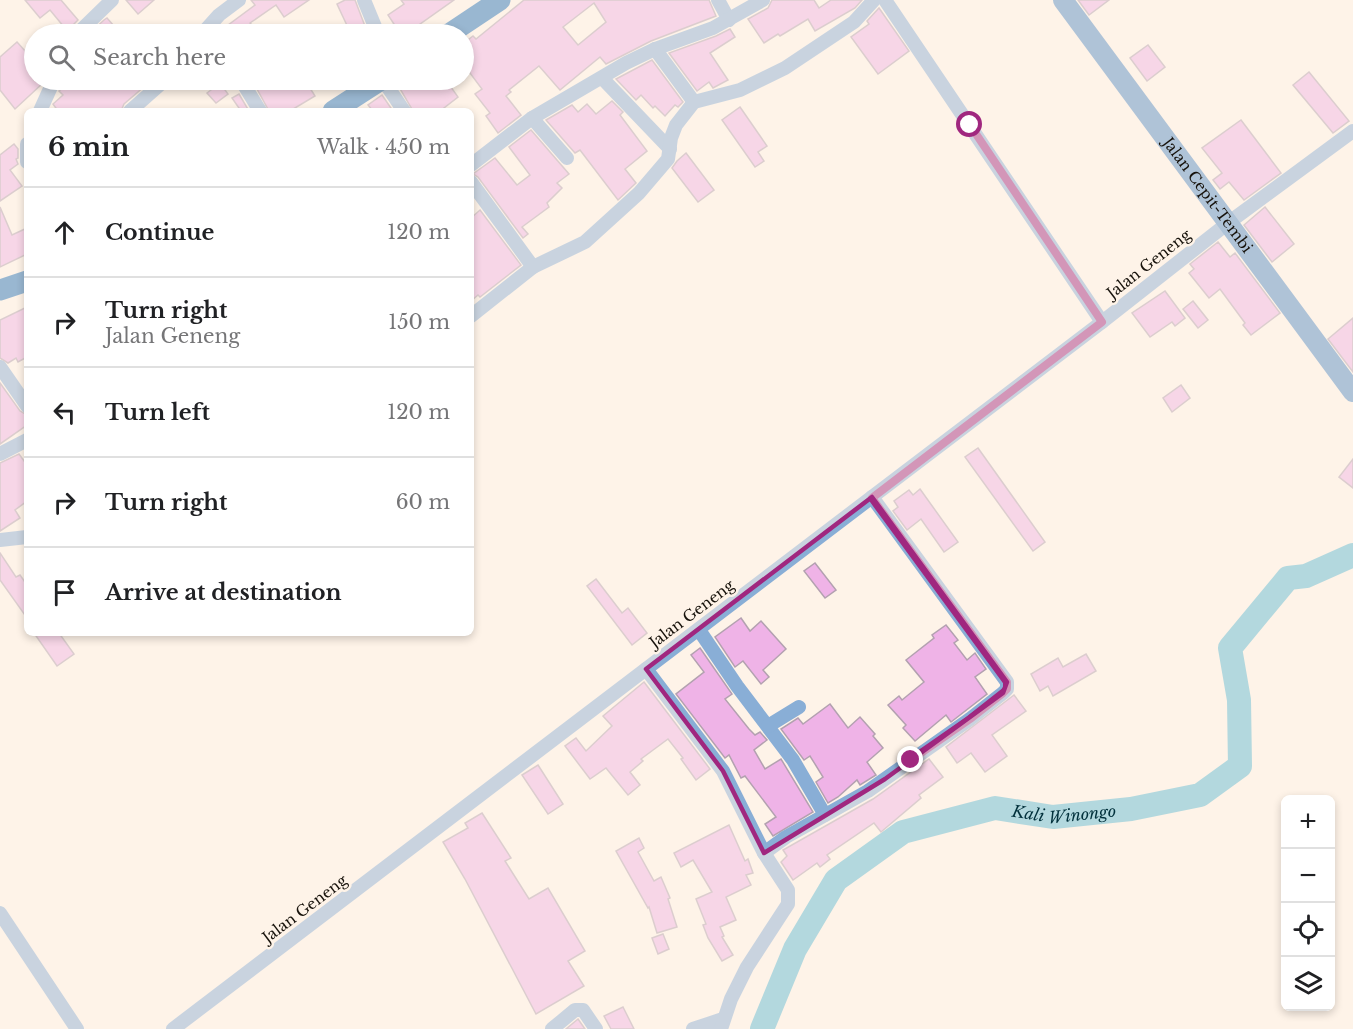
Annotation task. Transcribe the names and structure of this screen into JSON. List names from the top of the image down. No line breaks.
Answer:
{"streets":{"main road":["Jalan Cepit-Tembi"],"street":["Jalan Geneng"]},"crossings":[["Jalan Cepit-Tembi","Jalan Geneng"]],"water":["Kali Winongo"],"page":{"search":"Search here","heading":["6 min","Walk · 450 m"],"list":[["Continue","120 m"],["Turn right","Jalan Geneng","150 m"],["Turn left","120 m"],["Turn right","60 m"],"Arrive at destination"],"map_buttons":["+","−"]}}
